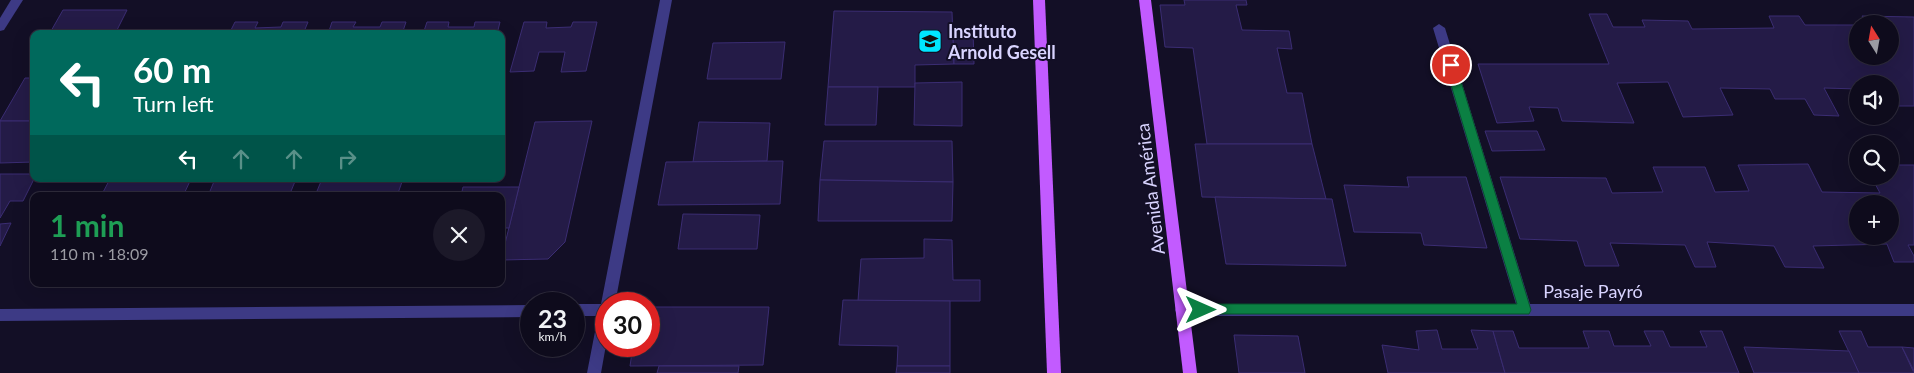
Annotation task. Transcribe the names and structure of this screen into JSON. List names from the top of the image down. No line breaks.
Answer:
{"streets":{"main road":["Avenida América"],"street":["Pasaje Payró"]},"crossings":[["Avenida América","Pasaje Payró"]],"places":{"school or university":["Instituto Arnold Gesell"]},"north":"top","page":{"map_buttons":"+","turn":["60 m","Turn left"],"heading":["1 min","110 m · 18:09"],"speed":"23 km/h","limit":"30"}}
